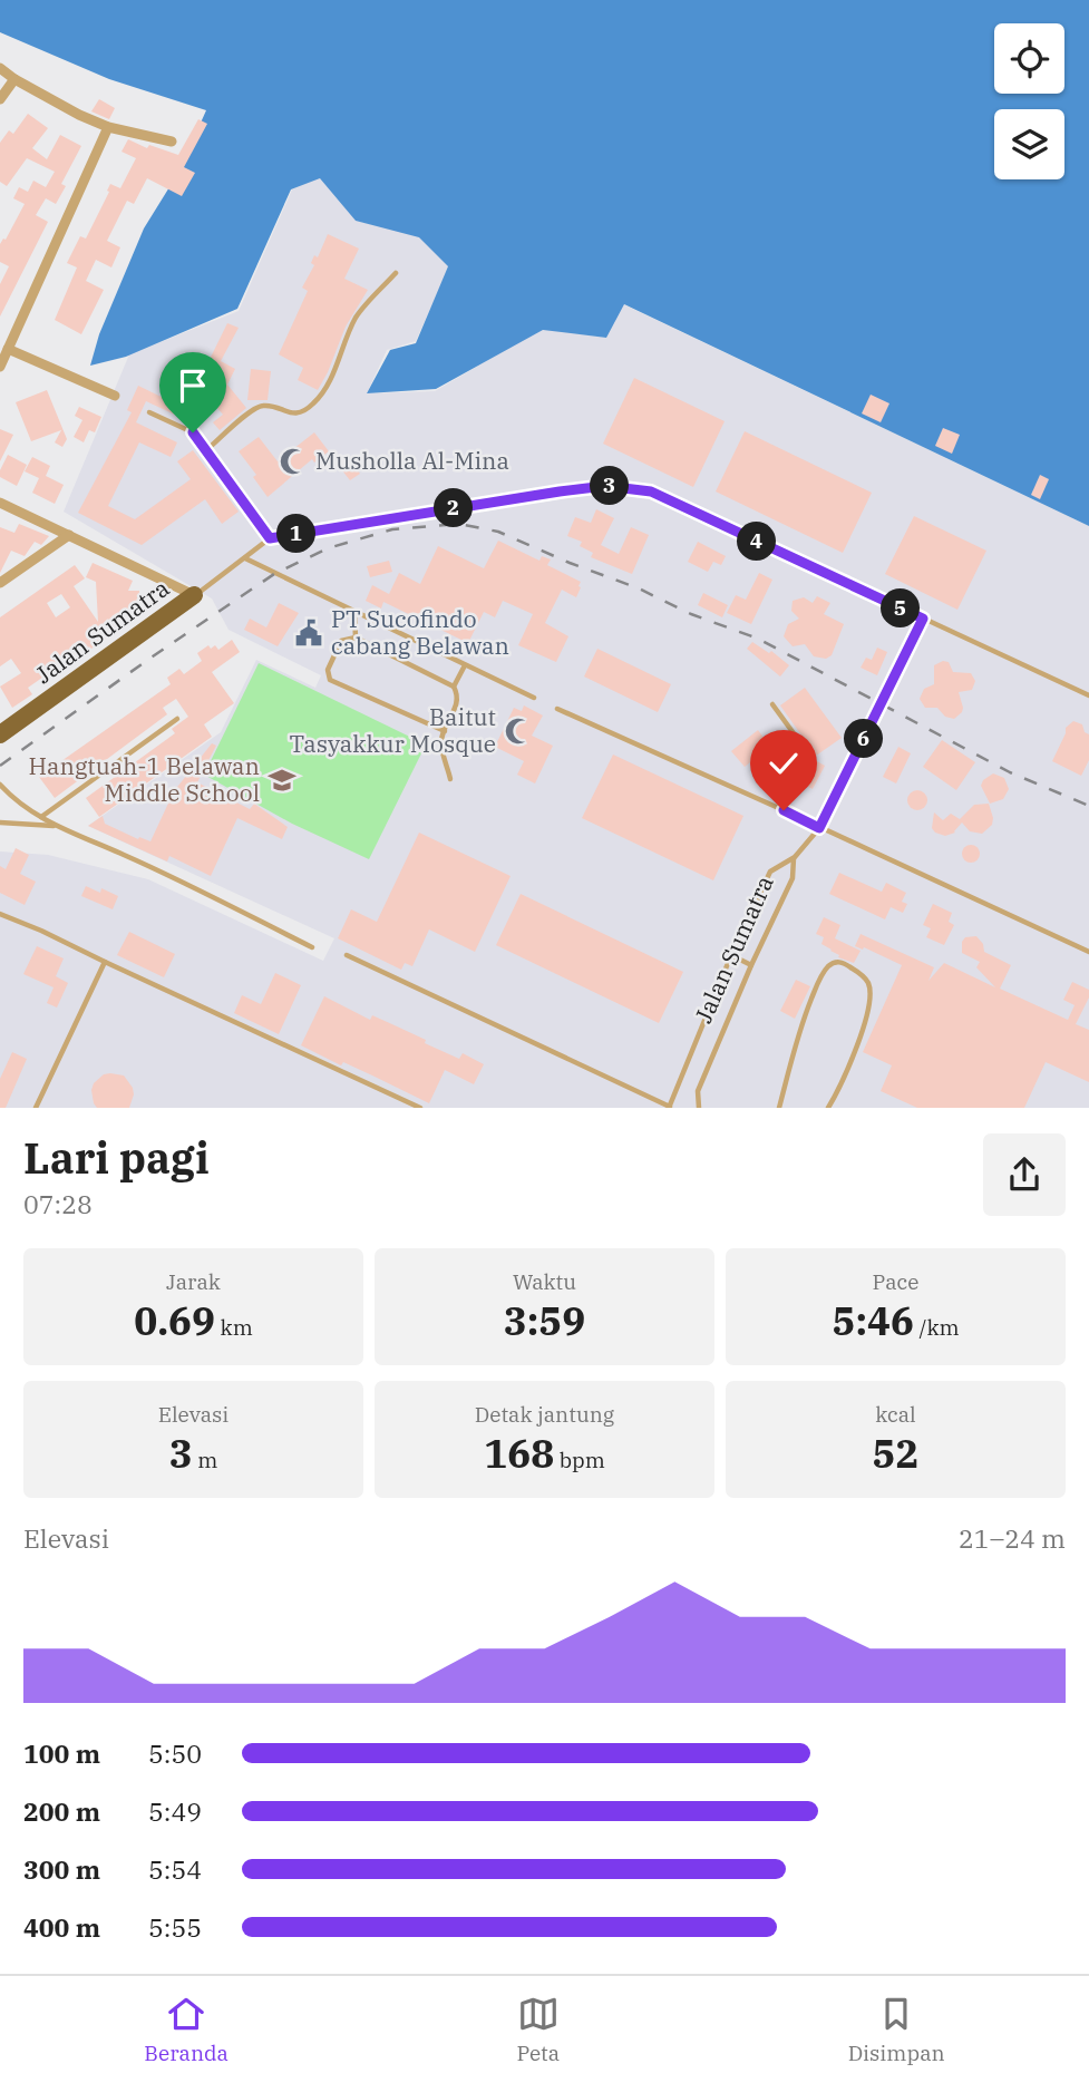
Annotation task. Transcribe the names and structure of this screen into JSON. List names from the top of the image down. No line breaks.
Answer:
{"streets":{"highway":["Jalan Sumatra"]},"places":{"mosque":["Musholla Al-Mina","Baitut Tasyakkur Mosque"],"public building":["PT Sucofindo cabang Belawan"],"school or university":["Hangtuah-1 Belawan Middle School"]},"page":{"pins":["3","2","1","4","5","6"],"heading":["Lari pagi","07:28"],"stats":[["Jarak","0.69 km"],["Waktu","3:59"],["Pace","5:46 /km"],["Elevasi","3 m"],["Detak jantung","168 bpm"],["kcal","52"]],"chart":["Elevasi","21–24 m"],"list":[{"name":"100 m","note":"5:50"},{"name":"200 m","note":"5:49"},{"name":"300 m","note":"5:54"},{"name":"400 m","note":"5:55"}],"tabs":["Beranda","Peta","Disimpan"]}}
